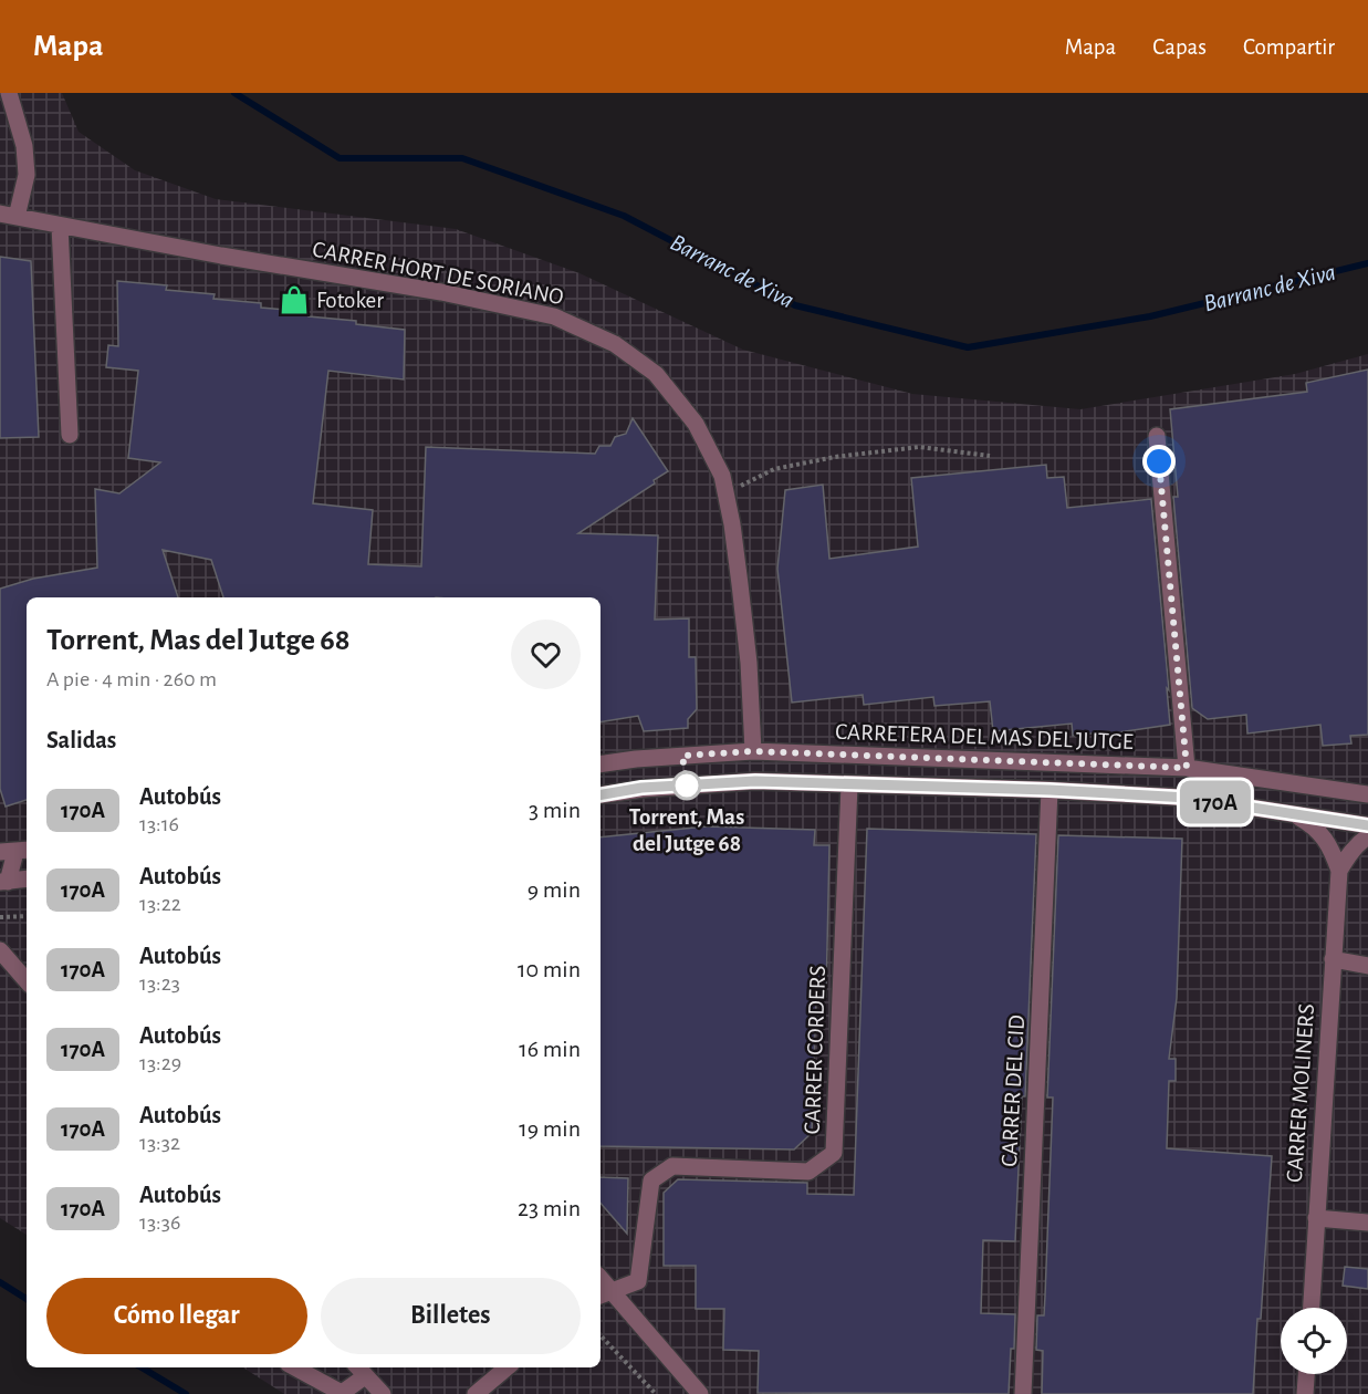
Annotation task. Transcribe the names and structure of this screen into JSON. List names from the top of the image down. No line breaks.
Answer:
{"streets":{"street":["CARRER HORT DE SORIANO","CARRETERA DEL MAS DEL JUTGE","CARRER CORDERS","CARRER DEL CID","CARRER MOLINERS"]},"crossings":[["CARRER HORT DE SORIANO","CARRETERA DEL MAS DEL JUTGE"]],"water":["Barranc de Xiva"],"places":{"shop":["Fotoker"],"other":["Torrent, Mas del Jutge 68"]},"lines":["bus line 170A"],"page":{"header":"Mapa","nav":["Mapa","Capas","Compartir"],"on_map":"170A","heading":[["Torrent, Mas del Jutge 68","A pie · 4 min · 260 m"],"Salidas"],"list":[{"mark":"170A","name":"Autobús","note":"13:16","value":"3 min"},{"mark":"170A","name":"Autobús","note":"13:22","value":"9 min"},{"mark":"170A","name":"Autobús","note":"13:23","value":"10 min"},{"mark":"170A","name":"Autobús","note":"13:29","value":"16 min"},{"mark":"170A","name":"Autobús","note":"13:32","value":"19 min"},{"mark":"170A","name":"Autobús","note":"13:36","value":"23 min"}],"buttons":["Cómo llegar","Billetes"]}}
